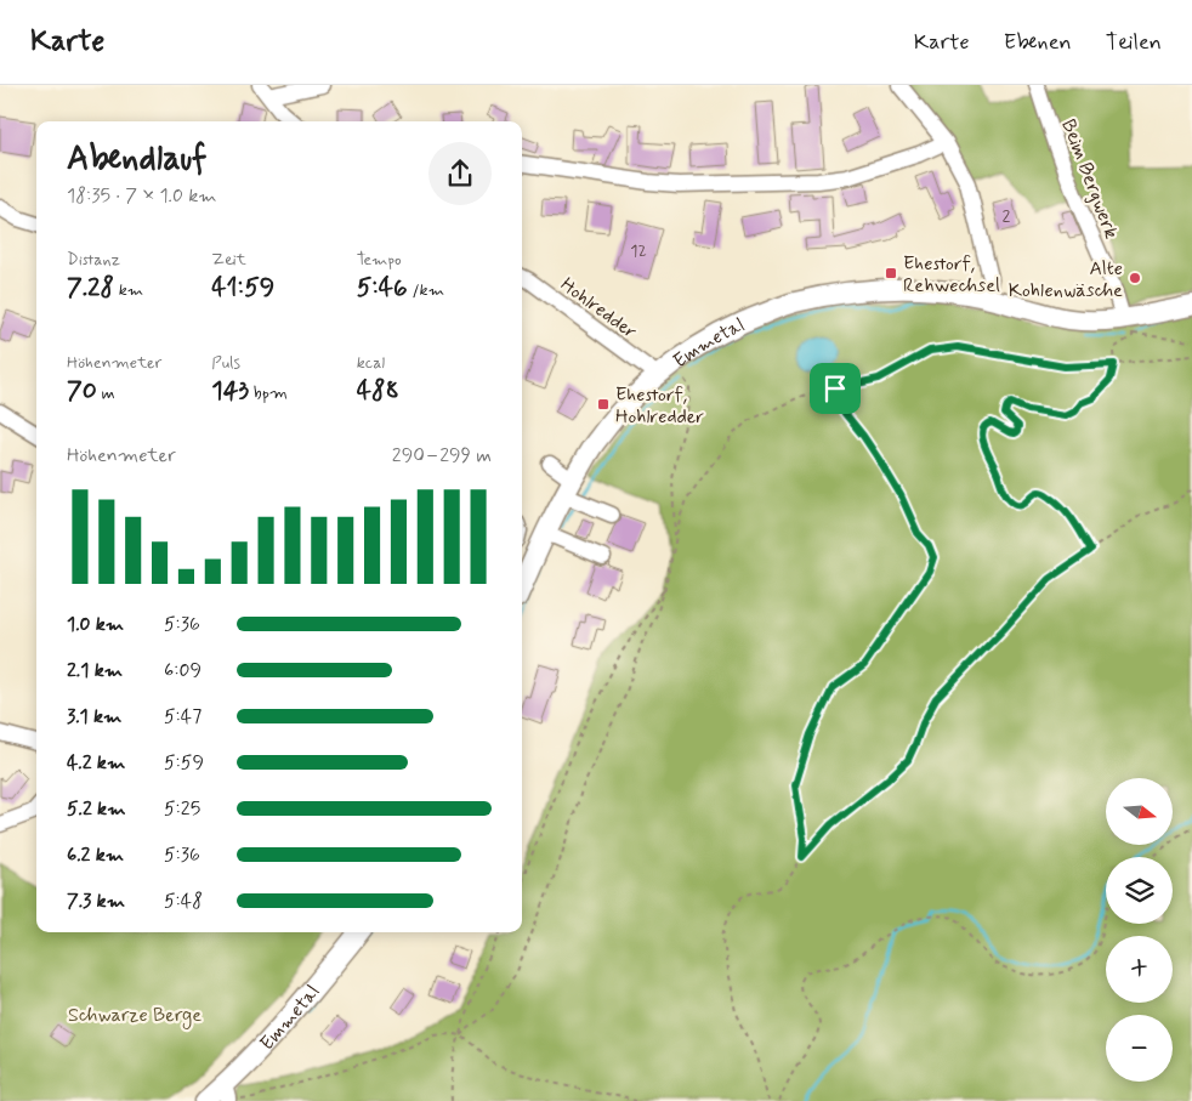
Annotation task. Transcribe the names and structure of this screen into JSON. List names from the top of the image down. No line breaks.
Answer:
{"streets":{"main road":["Emmetal"],"street":["Beim Bergwerk","Hohlredder"]},"crossings":[["Beim Bergwerk","Emmetal"],["Hohlredder","Emmetal"]],"parks":["Schwarze Berge"],"places":{"transit":["Ehestorf, Rehwechsel","Ehestorf, Hohlredder"],"other":["Alte Kohlenwäsche"]},"house_numbers":["2","12"],"north":"right","page":{"header":"Karte","nav":["Karte","Ebenen","Teilen"],"heading":["Abendlauf","18:35 · 7 × 1.0 km"],"stats":[["Distanz","7.28 km"],["Zeit","41:59"],["Tempo","5:46 /km"],["Höhenmeter","70 m"],["Puls","143 bpm"],["kcal","488"]],"chart":["Höhenmeter","290–299 m"],"list":[{"name":"1.0 km","note":"5:36"},{"name":"2.1 km","note":"6:09"},{"name":"3.1 km","note":"5:47"},{"name":"4.2 km","note":"5:59"},{"name":"5.2 km","note":"5:25"},{"name":"6.2 km","note":"5:36"},{"name":"7.3 km","note":"5:48"}],"map_buttons":["+","−"]}}
